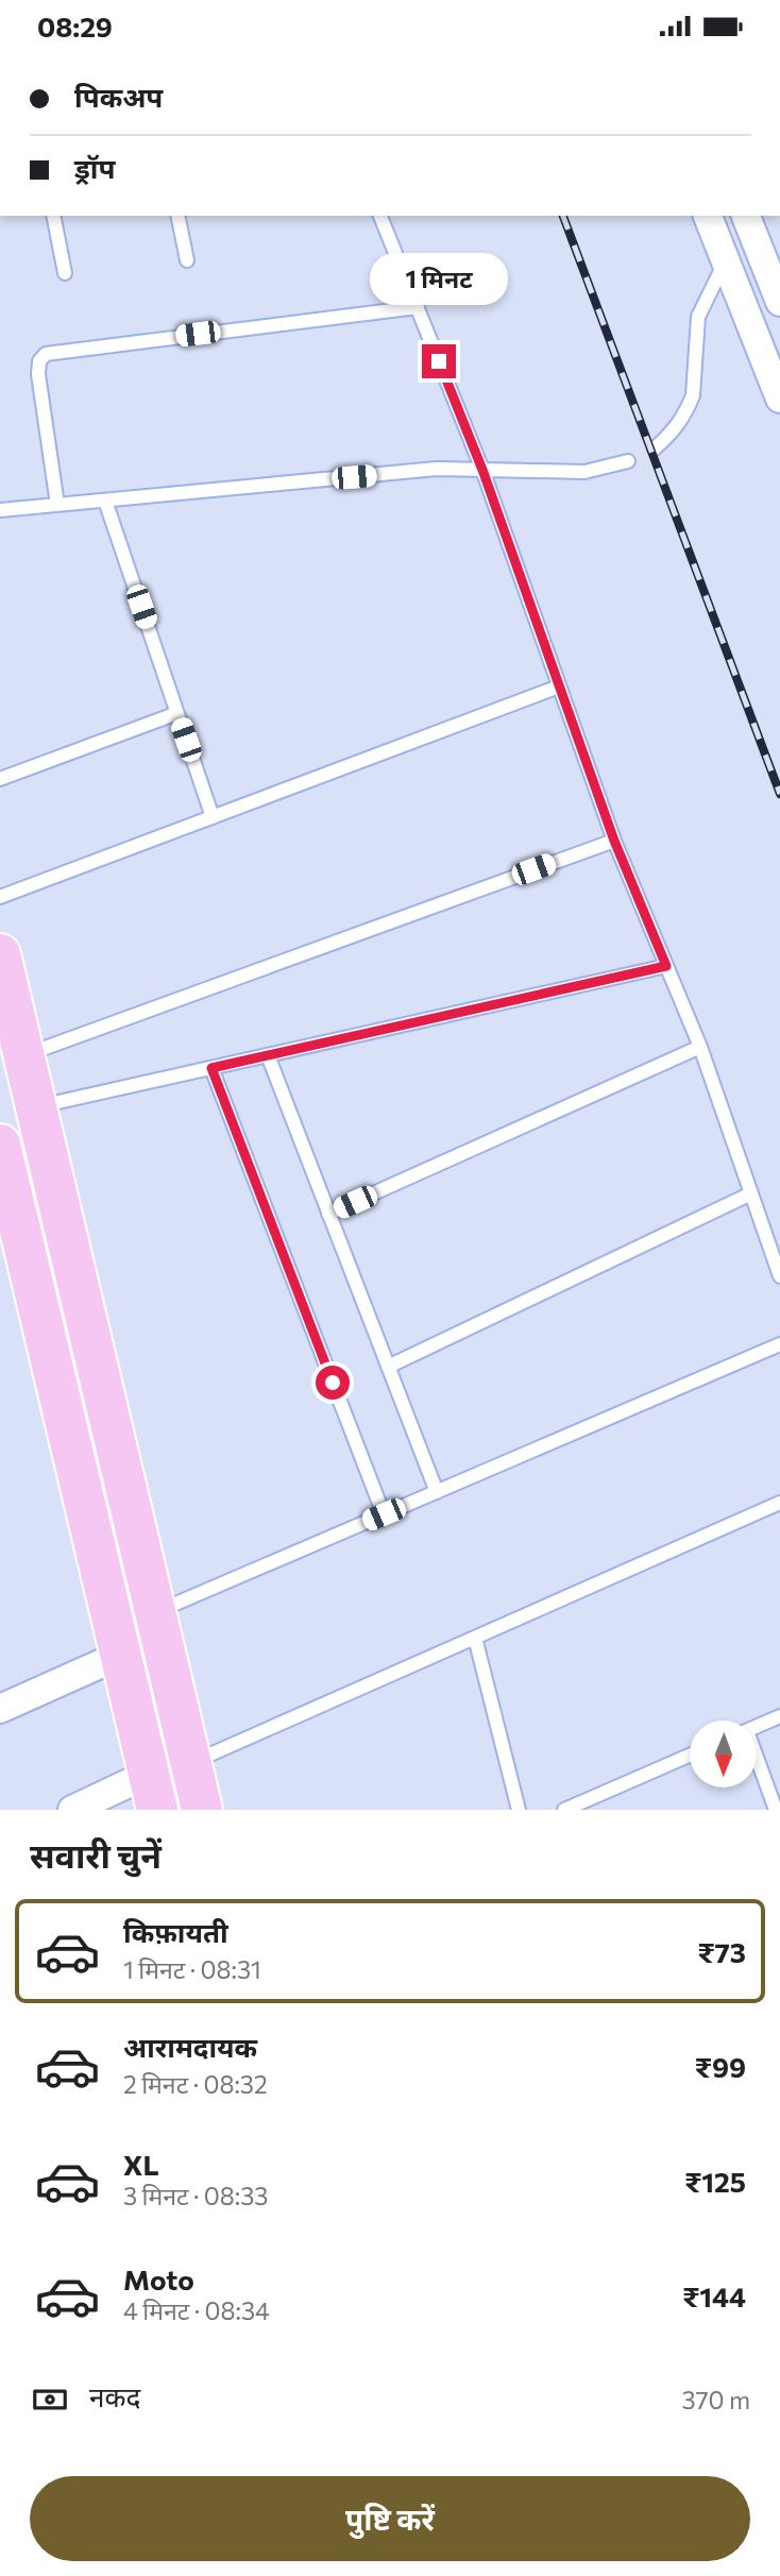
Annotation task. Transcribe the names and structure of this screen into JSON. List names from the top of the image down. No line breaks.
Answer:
{"north":"bottom","page":{"status":"08:29","banner":["पिकअप","ड्रॉप"],"bubble":"1 मिनट","heading":"सवारी चुनें","list":[{"name":"किफ़ायती","note":"1 मिनट · 08:31","value":"₹73"},{"name":"आरामदायक","note":"2 मिनट · 08:32","value":"₹99"},{"name":"XL","note":"3 मिनट · 08:33","value":"₹125"},{"name":"Moto","note":"4 मिनट · 08:34","value":"₹144"}],"pay":["नकद","370 m"],"buttons":"पुष्टि करें"}}
